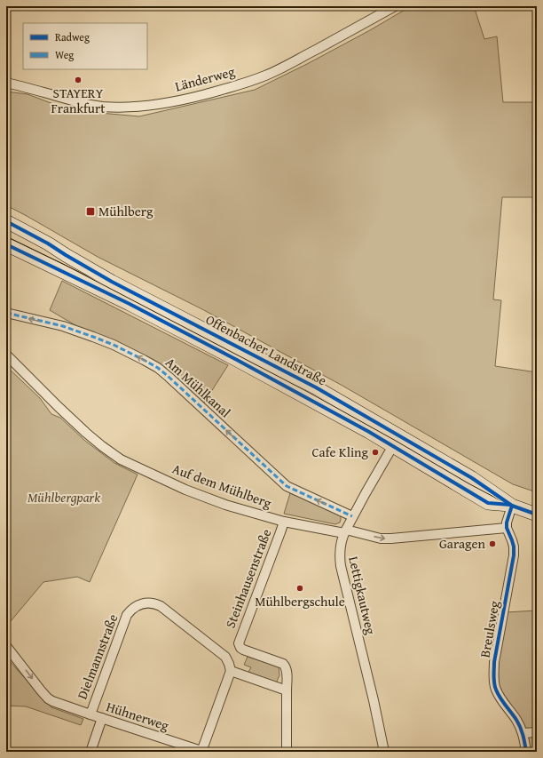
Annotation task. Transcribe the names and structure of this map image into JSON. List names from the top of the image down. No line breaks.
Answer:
{"streets":{"main road":["Offenbacher Landstraße"],"street":["Länderweg","Am Mühlkanal","Auf dem Mühlberg","Steinhausenstraße","Lettigkautweg","Breulsweg","Dielmannstraße","Hühnerweg"]},"crossings":[["Offenbacher Landstraße","Lettigkautweg"],["Am Mühlkanal","Lettigkautweg"],["Auf dem Mühlberg","Steinhausenstraße"],["Auf dem Mühlberg","Lettigkautweg"],["Auf dem Mühlberg","Breulsweg"],["Dielmannstraße","Hühnerweg"]],"one_way":["Am Mühlkanal","Hühnerweg"],"parks":["Mühlbergpark"],"places":{"other":["STAYERY Frankfurt","Cafe Kling","Garagen","Mühlbergschule"],"transit":["Mühlberg"]},"legend":["Radweg","Weg"]}
